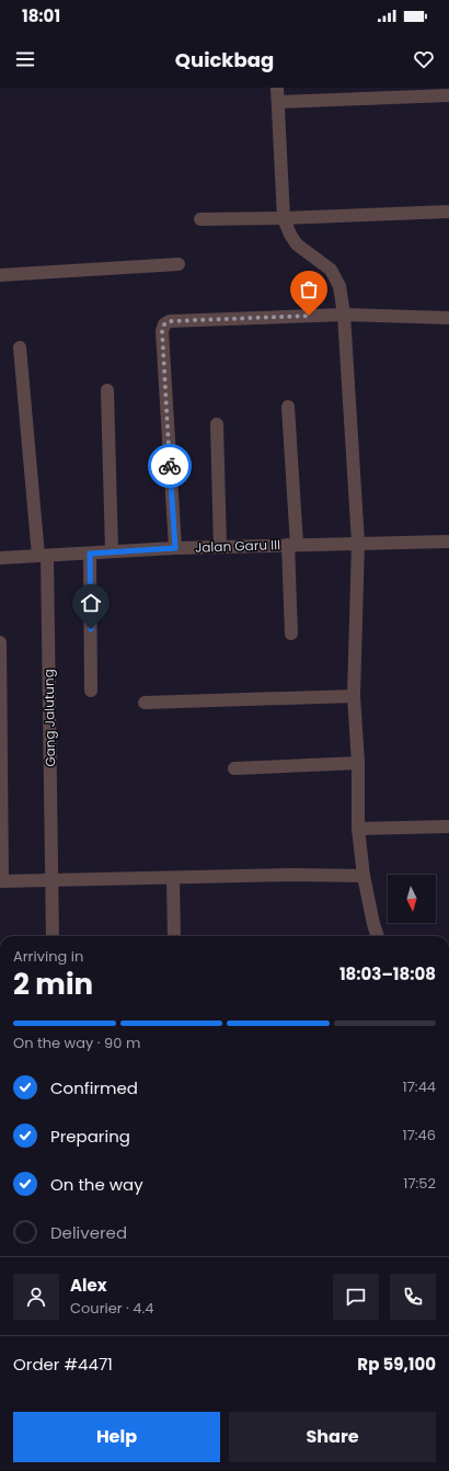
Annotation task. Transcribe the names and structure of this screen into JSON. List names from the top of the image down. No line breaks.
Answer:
{"streets":{"street":["Jalan Garu III","Gang Jalutung"]},"crossings":[["Jalan Garu III","Gang Jalutung"]],"north":"bottom","page":{"status":"18:01","header":"Quickbag","heading":["2 min","Arriving in","18:03–18:08"],"panel":["Alex","Courier · 4.4","Order #4471","Rp 59,100"],"bar":"On the way · 90 m","list":[["Confirmed","17:44"],["Preparing","17:46"],["On the way","17:52"],"Delivered"],"buttons":["Help","Share"]}}
